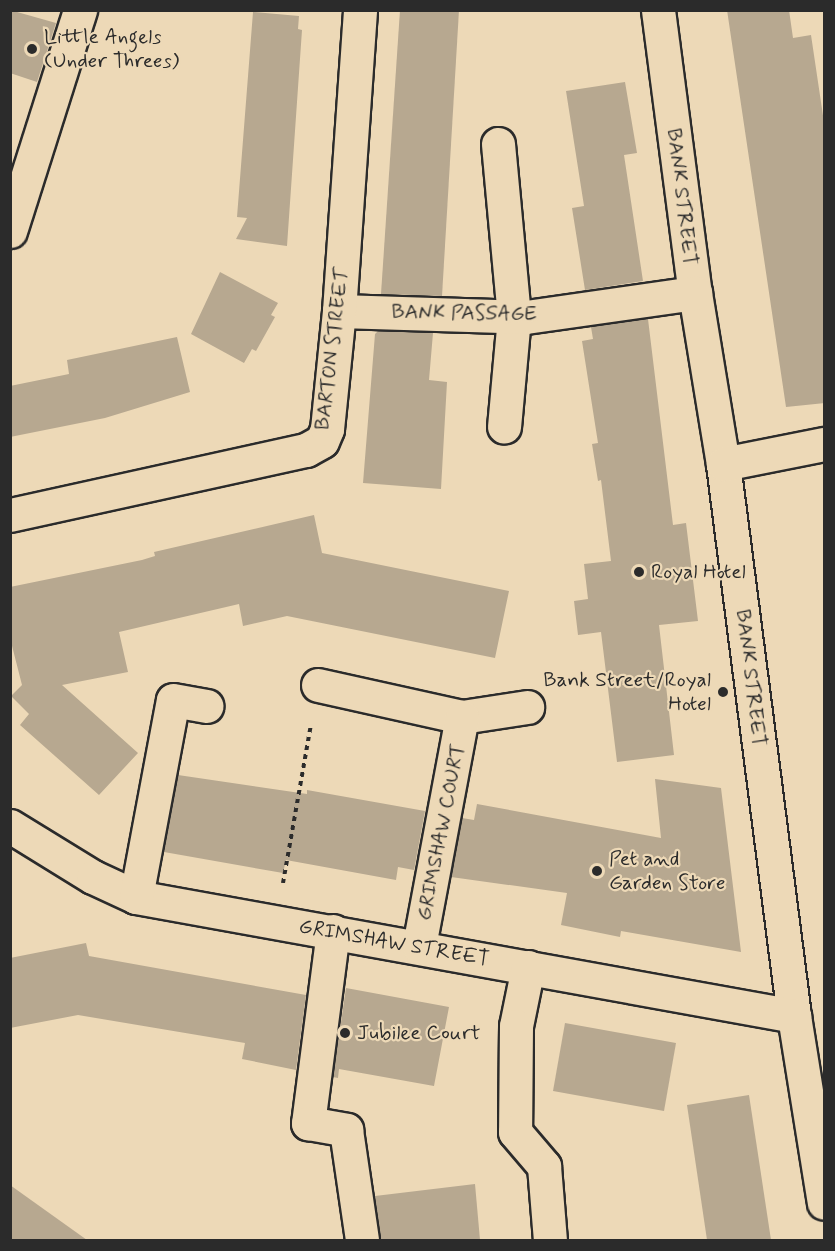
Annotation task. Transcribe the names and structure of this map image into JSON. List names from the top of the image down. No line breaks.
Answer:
{"streets":{"street":["BANK STREET","BANK PASSAGE","BARTON STREET","GRIMSHAW COURT","GRIMSHAW STREET"]},"crossings":[["BANK STREET","BANK PASSAGE"],["BANK STREET","GRIMSHAW STREET"],["BANK PASSAGE","BARTON STREET"],["GRIMSHAW COURT","GRIMSHAW STREET"]],"places":["Little Angels (Under Threes)","Royal Hotel","Bank Street/Royal Hotel","Pet and Garden Store","Jubilee Court"]}
